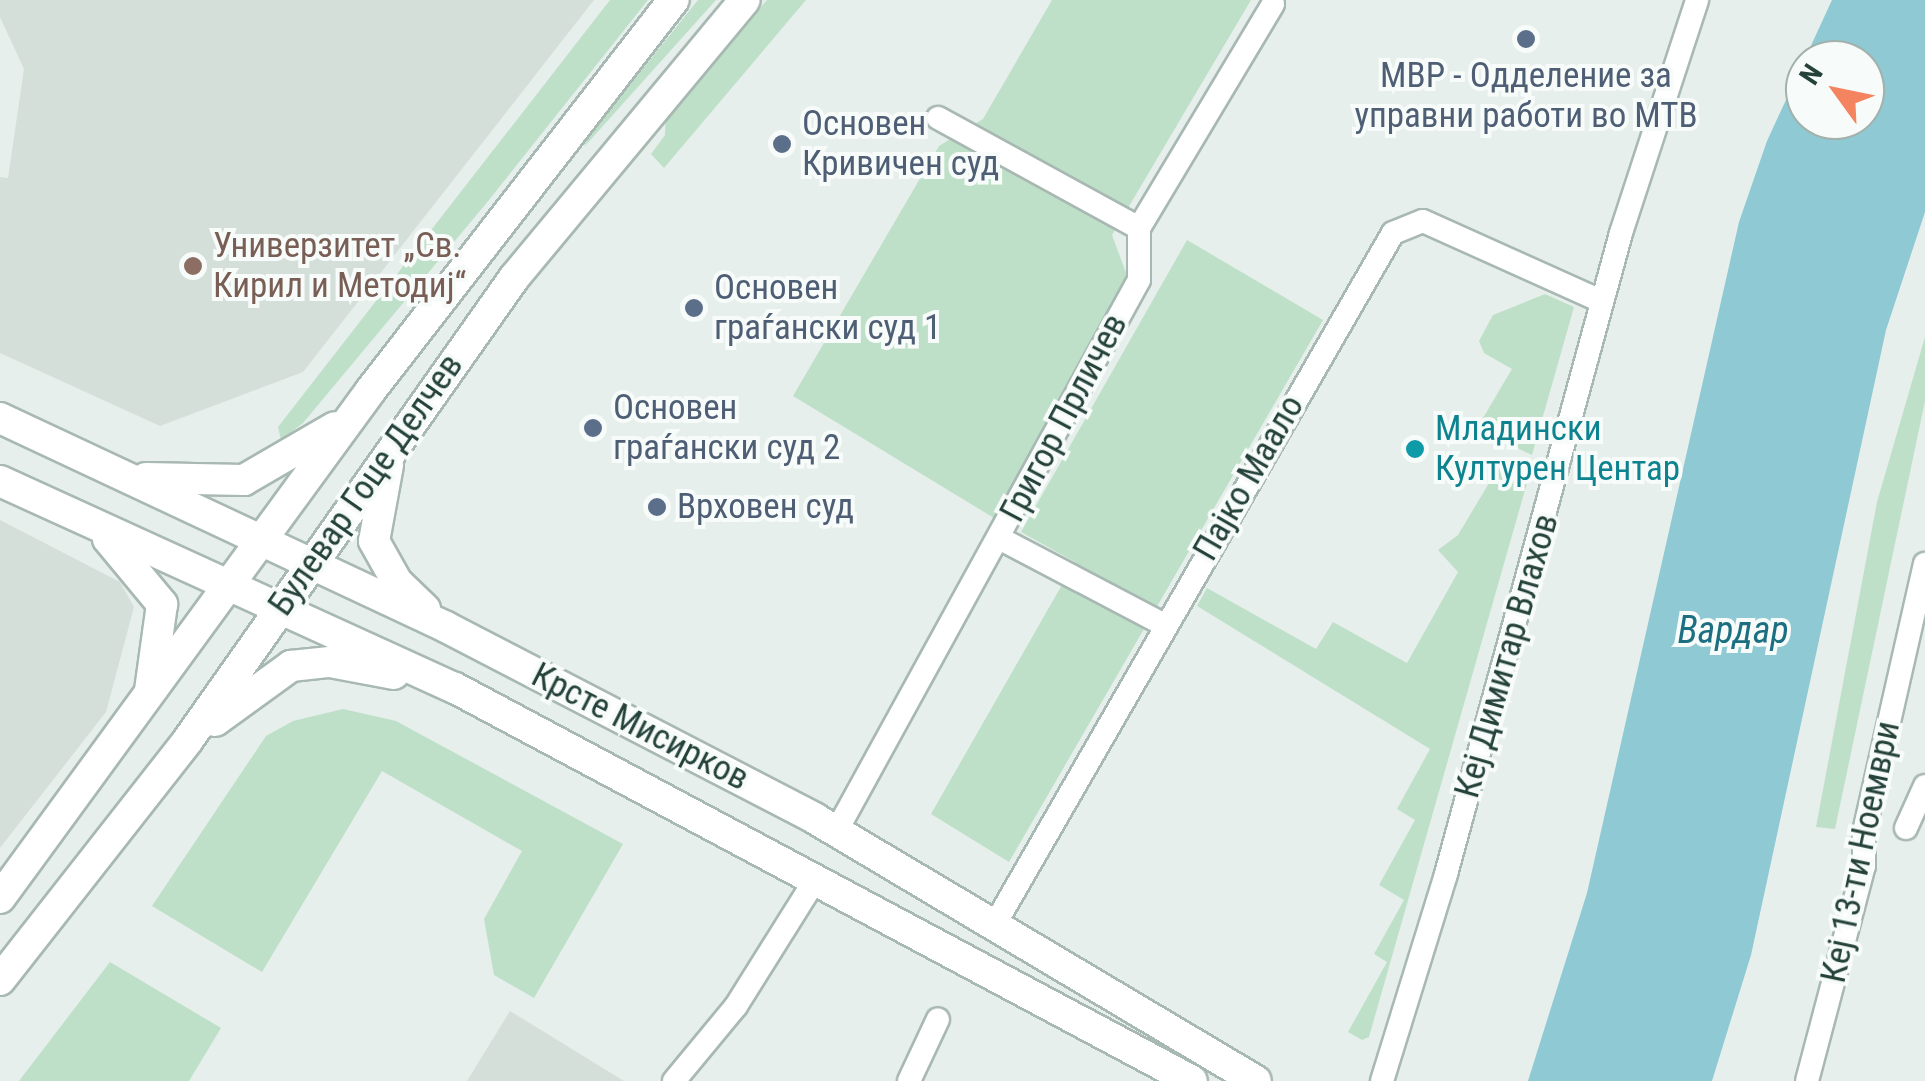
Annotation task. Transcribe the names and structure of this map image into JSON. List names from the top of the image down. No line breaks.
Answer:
{"streets":{"street":["Григор Прличев","Пајко Маало","Булевар Гоце Делчев","Кеј Димитар Влахов","Крсте Мисирков","Кеј 13-ти Ноември"]},"crossings":[["Григор Прличев","Крсте Мисирков"],["Пајко Маало","Кеј Димитар Влахов"],["Пајко Маало","Крсте Мисирков"],["Булевар Гоце Делчев","Крсте Мисирков"]],"water":["Вардар"],"places":["МВР - Одделение за управни работи во МТВ","Основен Кривичен суд","Универзитет „Св. Кирил и Методиј“","Основен граѓански суд 1","Основен граѓански суд 2","Младински Културен Центар","Врховен суд"],"north":"top left"}
